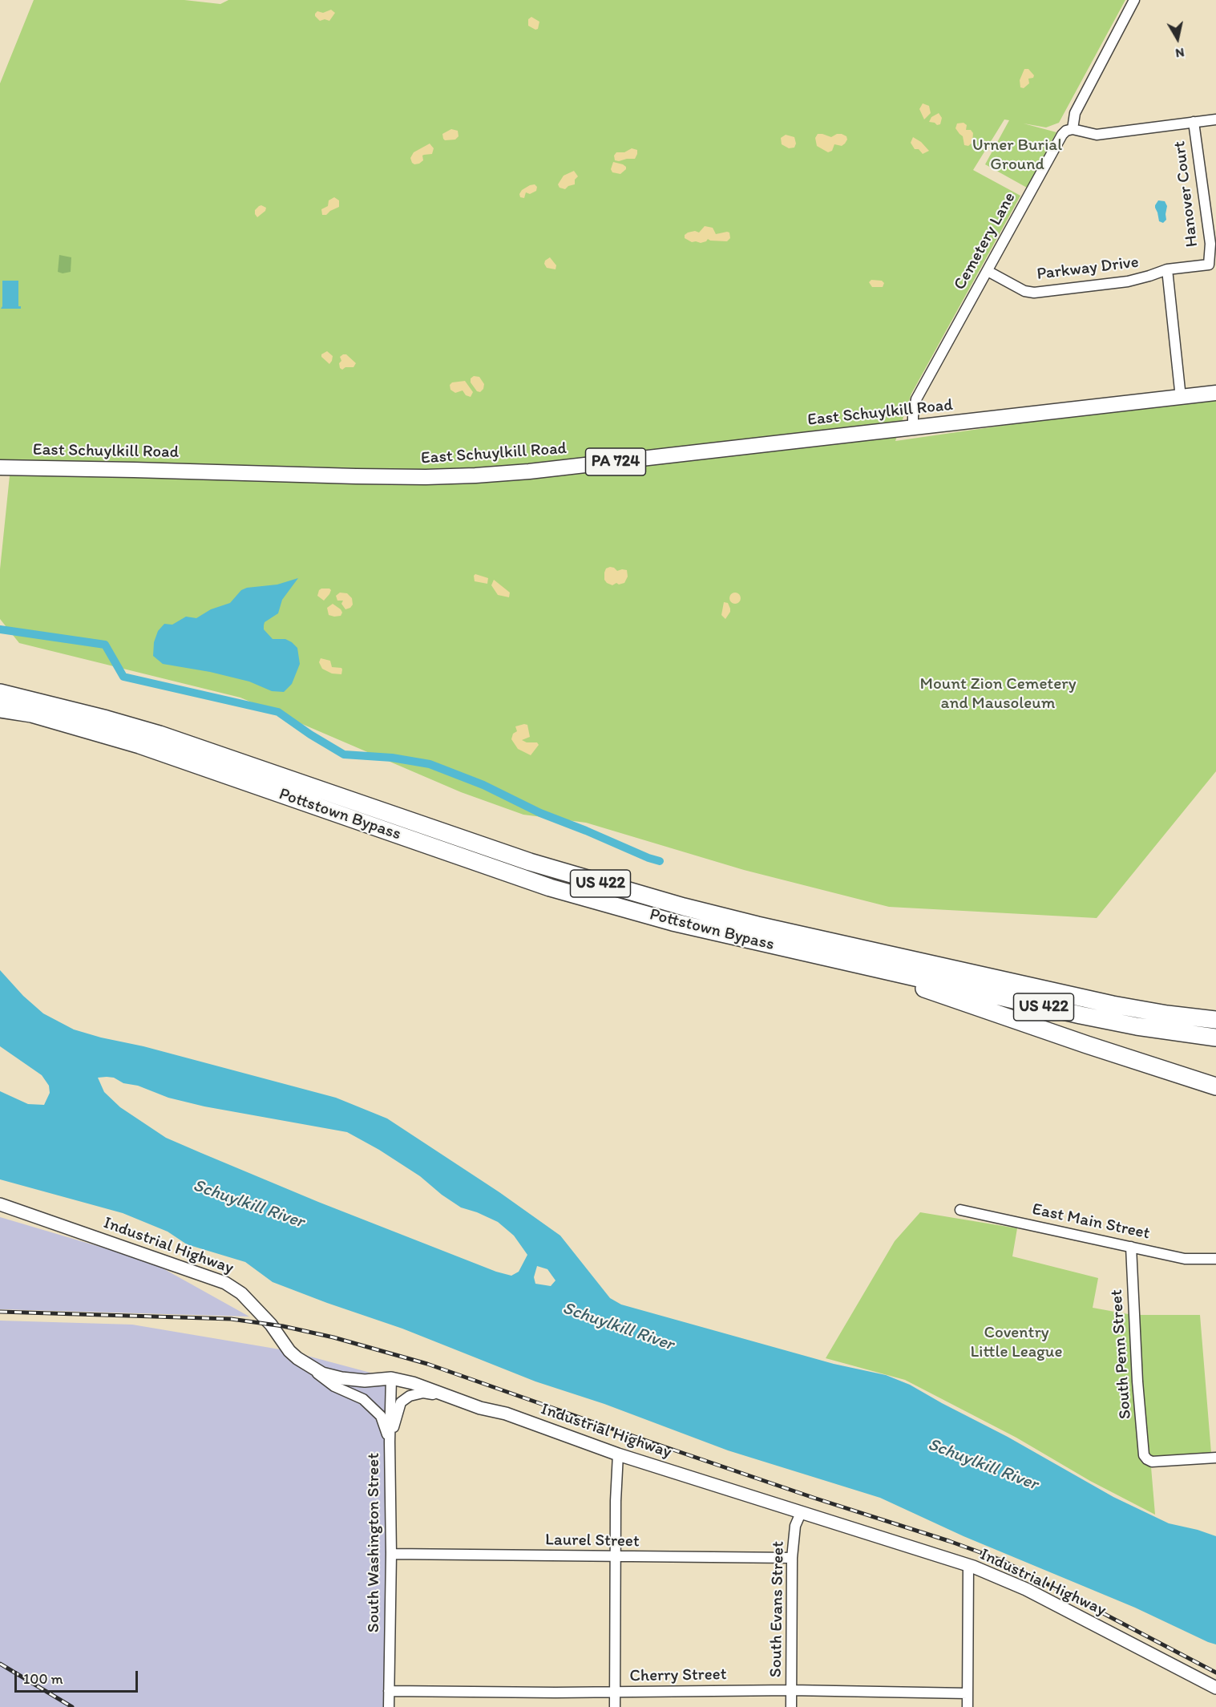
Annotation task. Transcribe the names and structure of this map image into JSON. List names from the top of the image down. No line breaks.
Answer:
{"streets":{"highway":["Pottstown Bypass","US 422"],"main road":["East Schuylkill Road","PA 724"],"street":["Hanover Court","Cemetery Lane","Parkway Drive","East Main Street","Industrial Highway","South Penn Street","Laurel Street","South Washington Street","South Evans Street","Cherry Street"]},"crossings":[["Hanover Court","Parkway Drive"],["Cemetery Lane","Parkway Drive"],["Cemetery Lane","East Schuylkill Road"],["East Main Street","South Penn Street"],["Industrial Highway","South Washington Street"],["Industrial Highway","South Evans Street"],["Laurel Street","South Washington Street"],["Laurel Street","South Evans Street"],["South Washington Street","Cherry Street"],["South Evans Street","Cherry Street"]],"water":["Schuylkill River"],"parks":["Urner Burial Ground","Mount Zion Cemetery and Mausoleum","Coventry Little League"],"scale_bar":"100 m","north":"bottom"}
